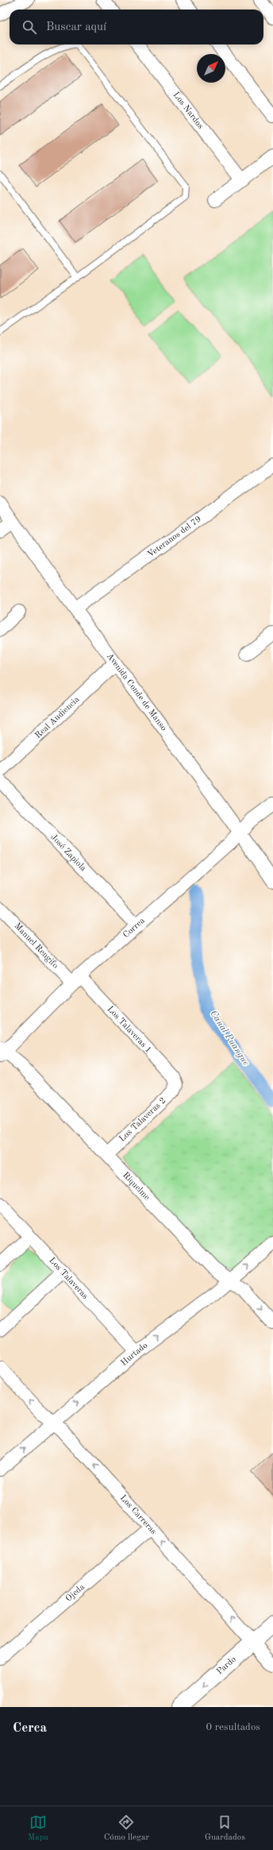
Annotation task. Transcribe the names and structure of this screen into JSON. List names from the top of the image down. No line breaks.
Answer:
{"streets":{"street":["Los Nardos","Veteranos del 79","Avenida Conde de Manso","Real Audiencia","José Zapiola","Correa","Manuel Rengifo","Los Talaveras 1","Los Talaveras 2","Riquelme","Los Talaveras","Hurtado","Los Carreras","Ojeda","Pardo"]},"crossings":[["Veteranos del 79","Avenida Conde de Manso"],["Avenida Conde de Manso","Real Audiencia"],["Avenida Conde de Manso","Correa"],["José Zapiola","Correa"],["Correa","Manuel Rengifo"],["Correa","Los Talaveras 1"],["Correa","Riquelme"],["Manuel Rengifo","Los Talaveras 1"],["Los Talaveras 1","Los Talaveras 2"],["Los Talaveras 2","Riquelme"],["Riquelme","Hurtado"],["Los Talaveras","Hurtado"],["Hurtado","Los Carreras"],["Los Carreras","Ojeda"],["Los Carreras","Pardo"]],"one_way":["Hurtado","Los Carreras","Pardo"],"water":["Canal Puangue"],"north":"top right","page":{"search":"Buscar aquí","heading":["Cerca","0 resultados"],"nav":["Mapa","Cómo llegar","Guardados"]}}
